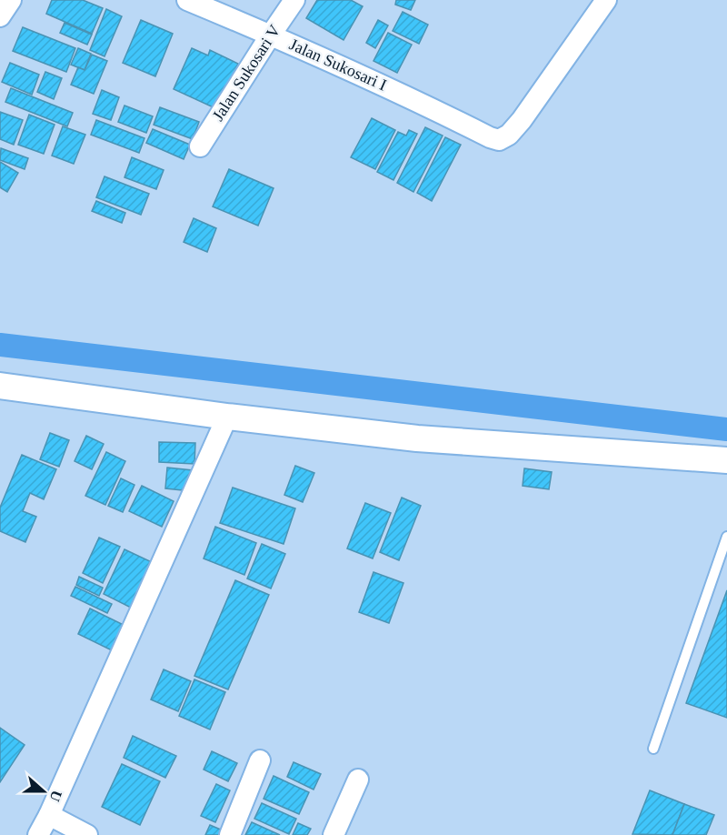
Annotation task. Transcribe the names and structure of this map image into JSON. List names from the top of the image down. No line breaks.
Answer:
{"streets":{"street":["Jalan Sukosari I","Jalan Sukosari V"]},"crossings":[["Jalan Sukosari I","Jalan Sukosari V"]],"north":"right"}
